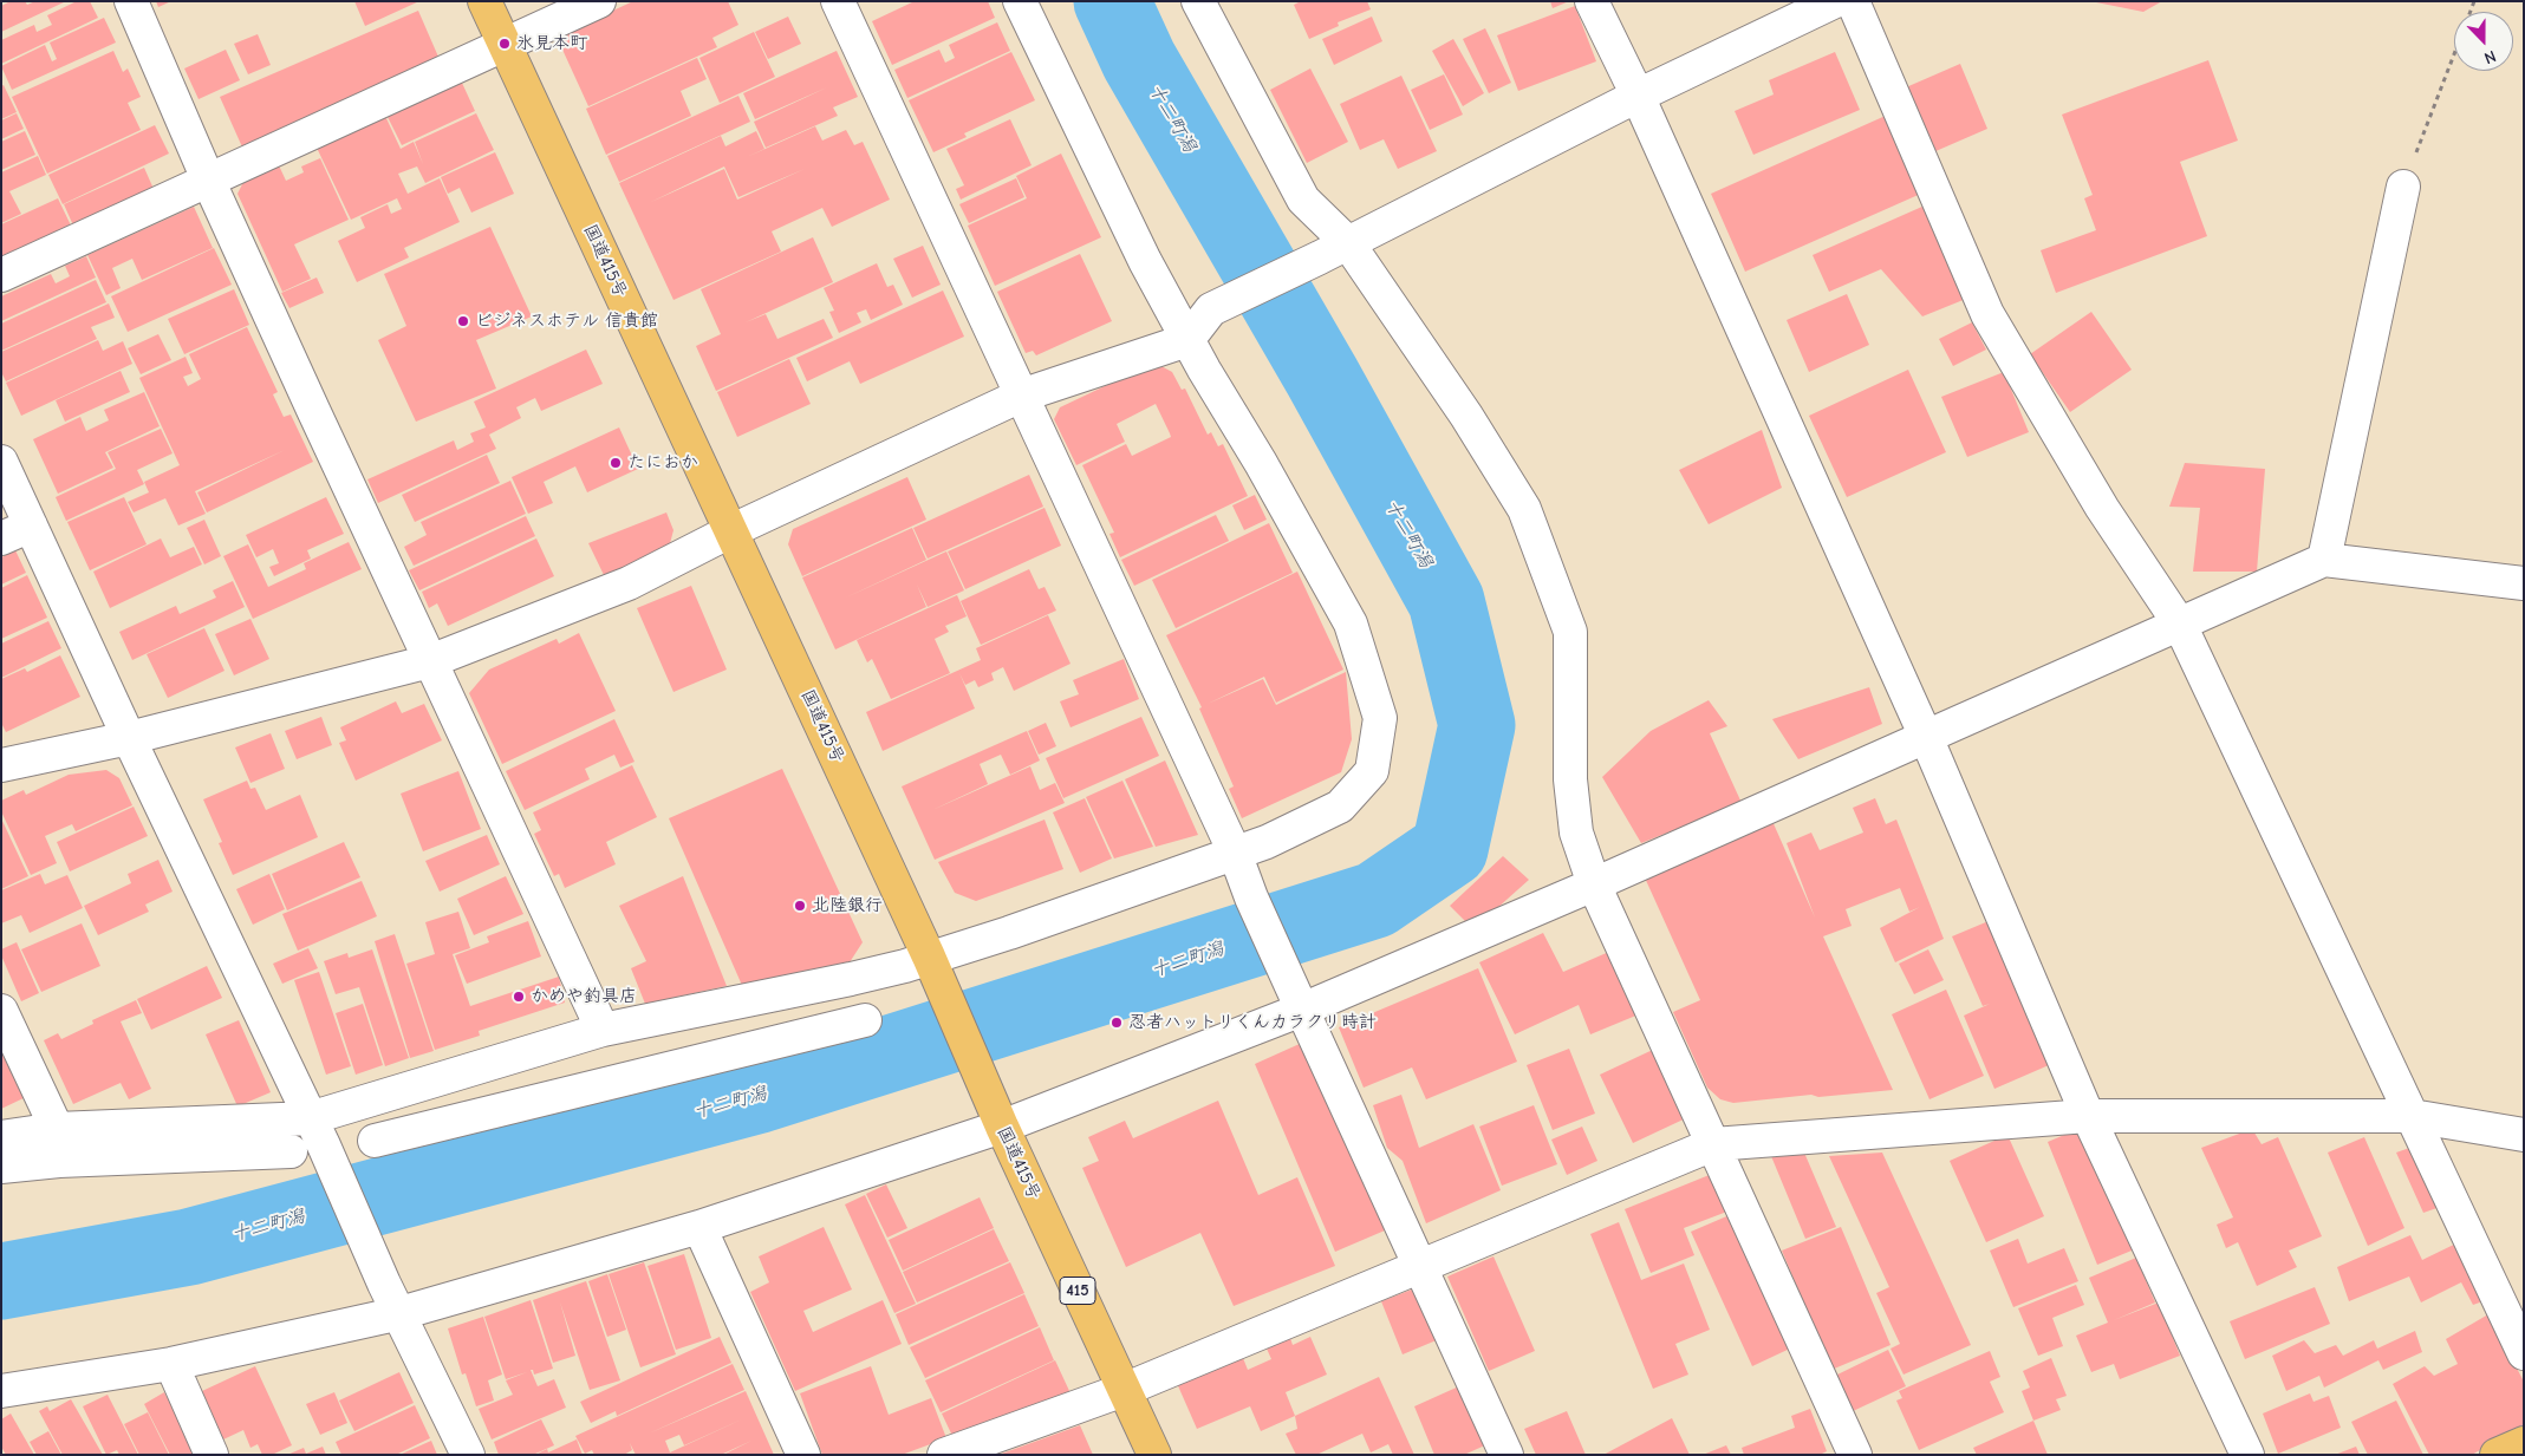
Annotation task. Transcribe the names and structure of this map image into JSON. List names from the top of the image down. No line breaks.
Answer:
{"streets":{"main road":["国道415号","415"]},"water":["十二町潟"],"places":["氷見本町","ビジネスホテル 信貴館","たにおか","北陸銀行","かめや釣具店","忍者ハットリくんカラクリ時計"],"north":"bottom"}
